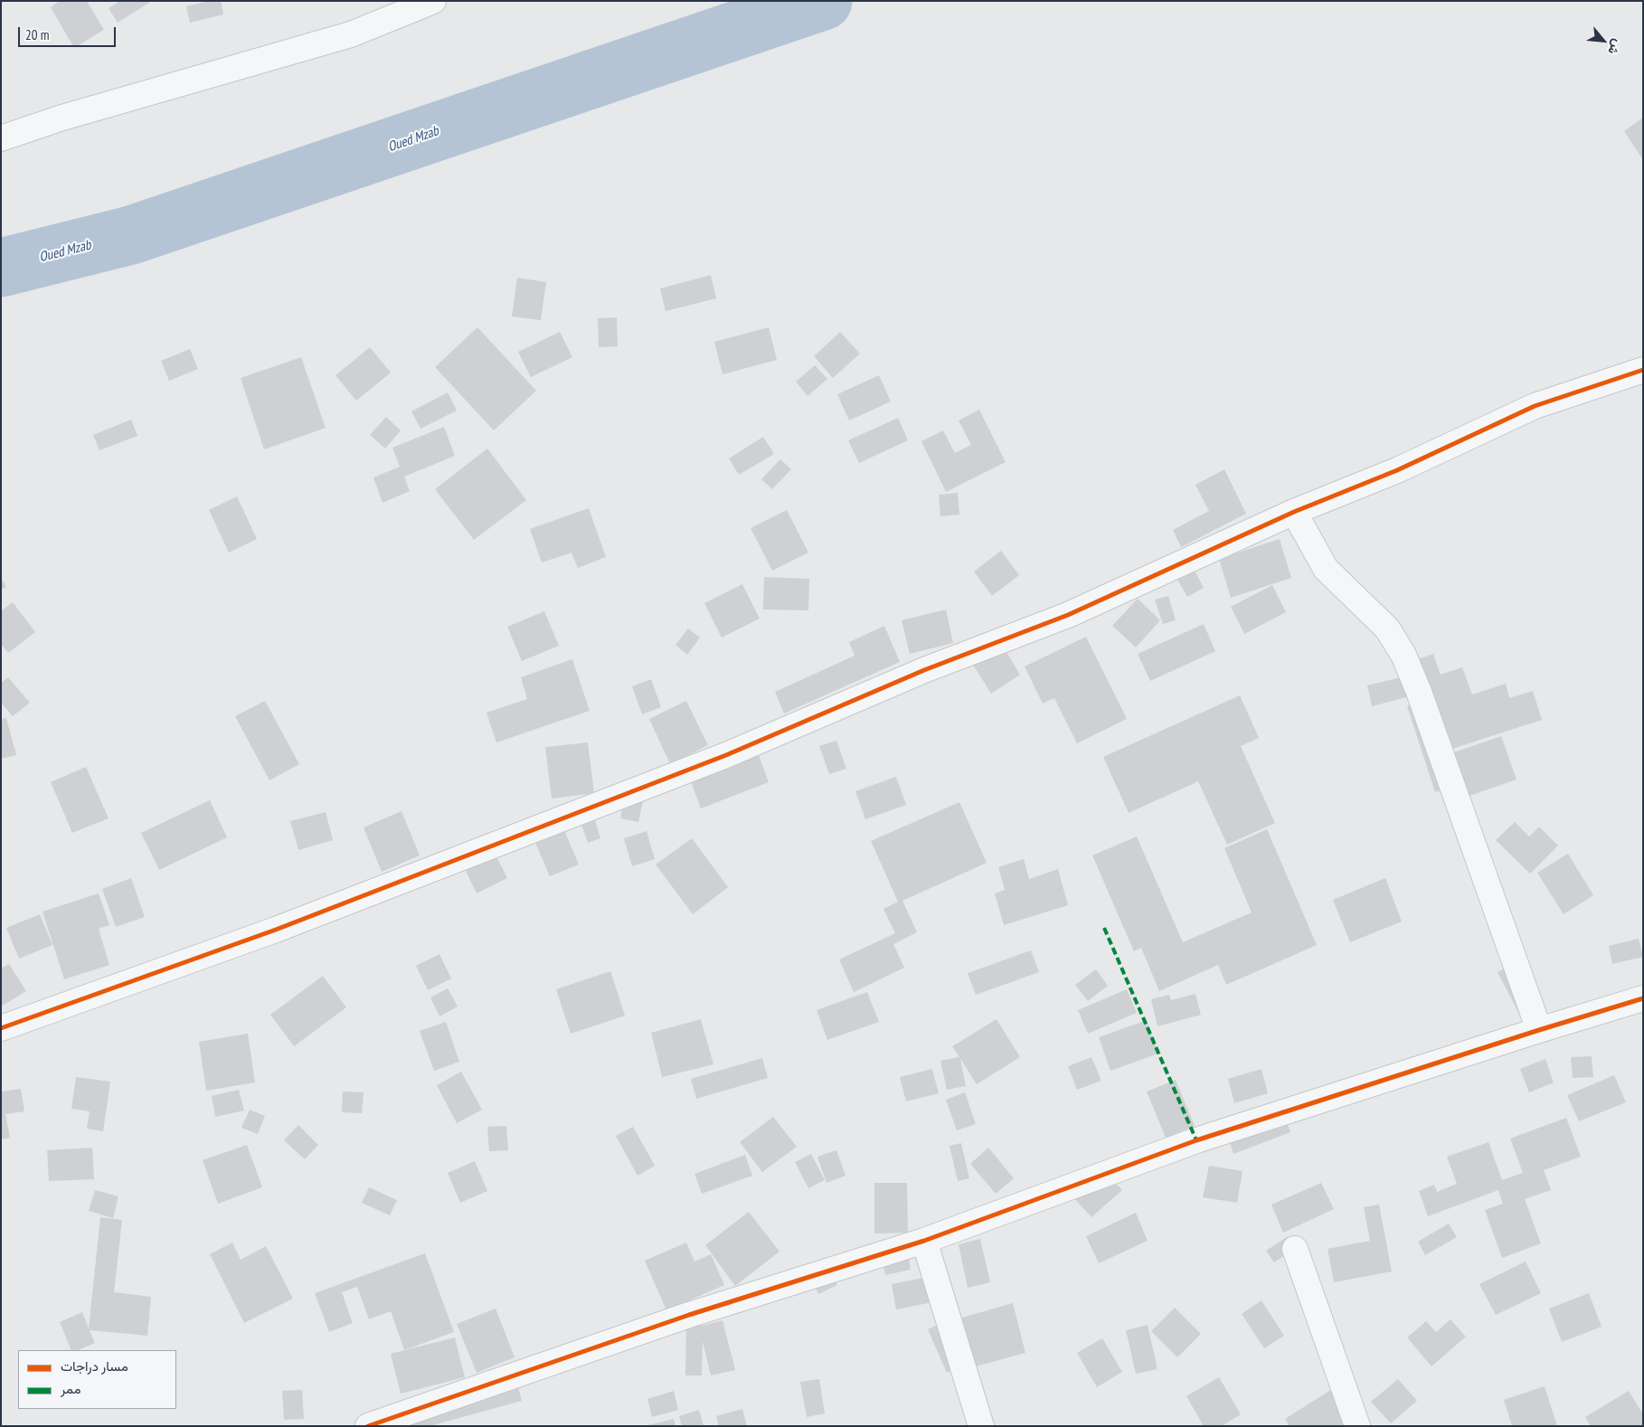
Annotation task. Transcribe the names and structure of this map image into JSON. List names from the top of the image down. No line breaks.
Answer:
{"water":["Oued Mzab"],"legend":["مسار دراجات","ممر"],"scale_bar":"20 m","north":"bottom right"}
